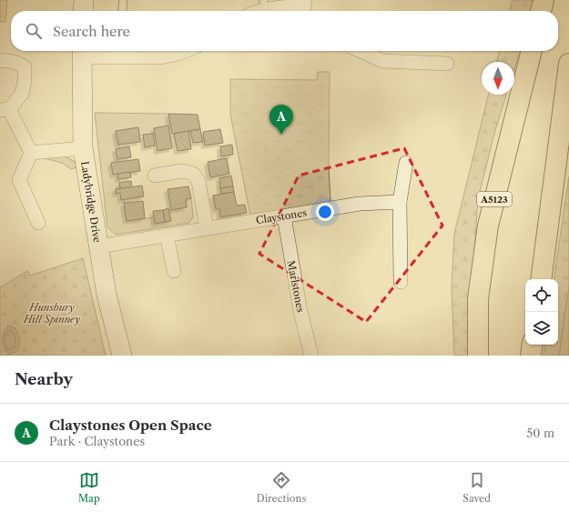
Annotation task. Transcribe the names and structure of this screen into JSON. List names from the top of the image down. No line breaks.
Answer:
{"streets":{"highway":["A5123"],"street":["Ladybridge Drive","Claystones","Marlstones"]},"crossings":[["Ladybridge Drive","Claystones"],["Claystones","Marlstones"]],"parks":["Hunsbury Hill Spinney"],"north":"bottom","page":{"search":"Search here","pins":"A","heading":"Nearby","list":[{"mark":"A","name":"Claystones Open Space","note":"Park · Claystones","value":"50 m"}],"nav":["Map","Directions","Saved"]}}
